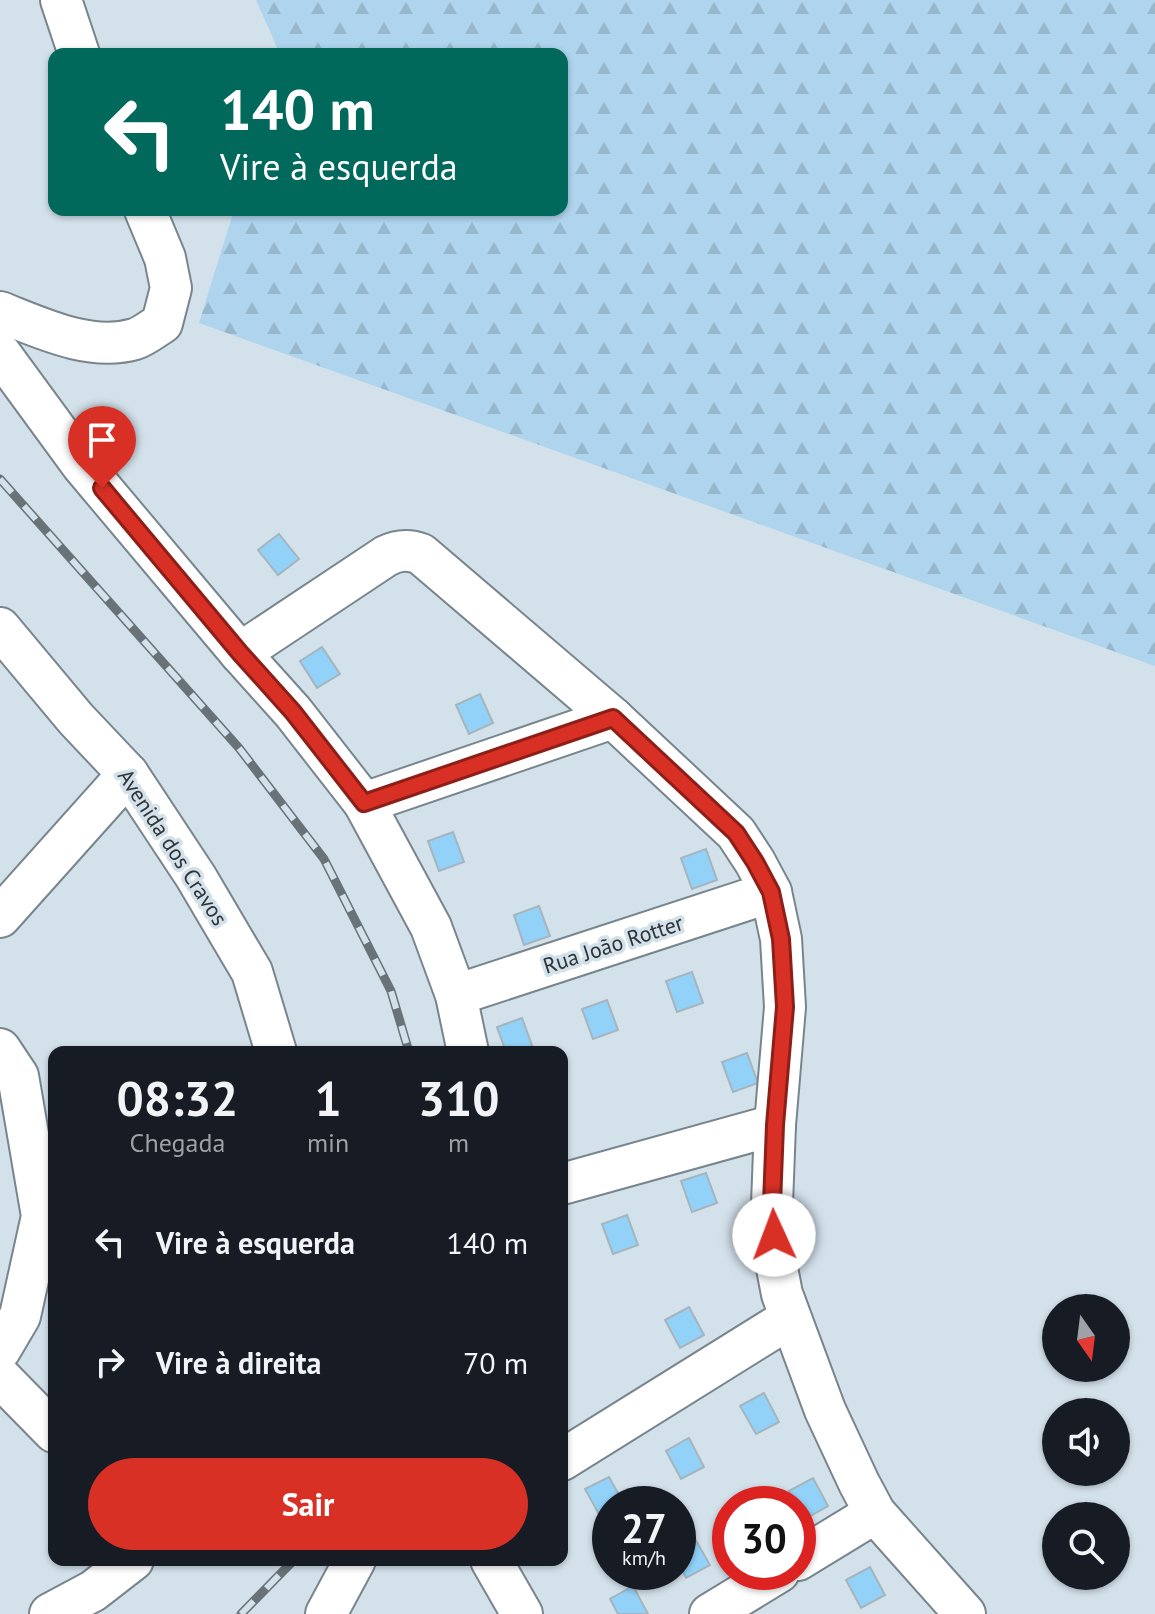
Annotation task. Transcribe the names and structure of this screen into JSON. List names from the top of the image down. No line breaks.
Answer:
{"streets":{"street":["Avenida dos Cravos","Rua João Rotter"]},"north":"bottom","page":{"turn":["140 m","Vire à esquerda"],"eta":["08:32","Chegada","1","min","310","m"],"list":[{"name":"Vire à esquerda","value":"140 m"},{"name":"Vire à direita","value":"70 m"}],"buttons":"Sair","speed":"27 km/h","limit":"30"}}
